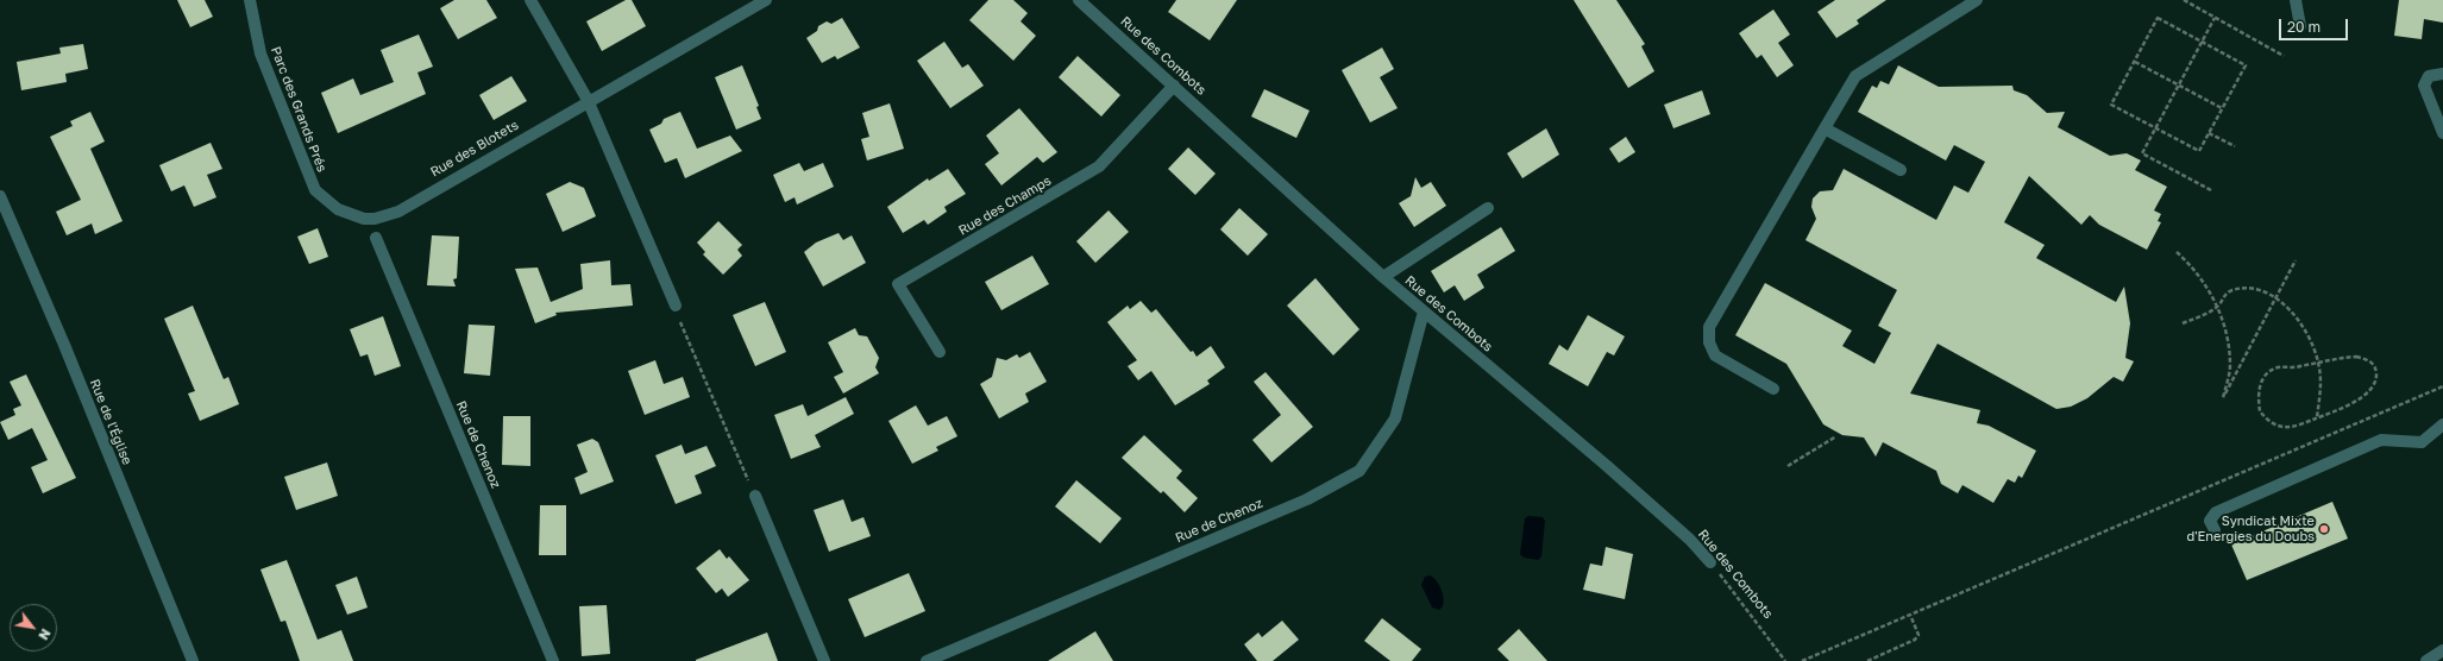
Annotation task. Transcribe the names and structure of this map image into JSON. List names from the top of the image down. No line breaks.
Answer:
{"streets":{"street":["Rue des Combots","Parc des Grands Prés","Rue des Blotets","Rue des Champs","Rue de l'Église","Rue de Chenoz"]},"crossings":[["Rue des Combots","Rue des Champs"],["Rue des Combots","Rue de Chenoz"],["Parc des Grands Prés","Rue des Blotets"]],"places":["Syndicat Mixte d'Energies du Doubs"],"scale_bar":"20 m","north":"bottom right"}
